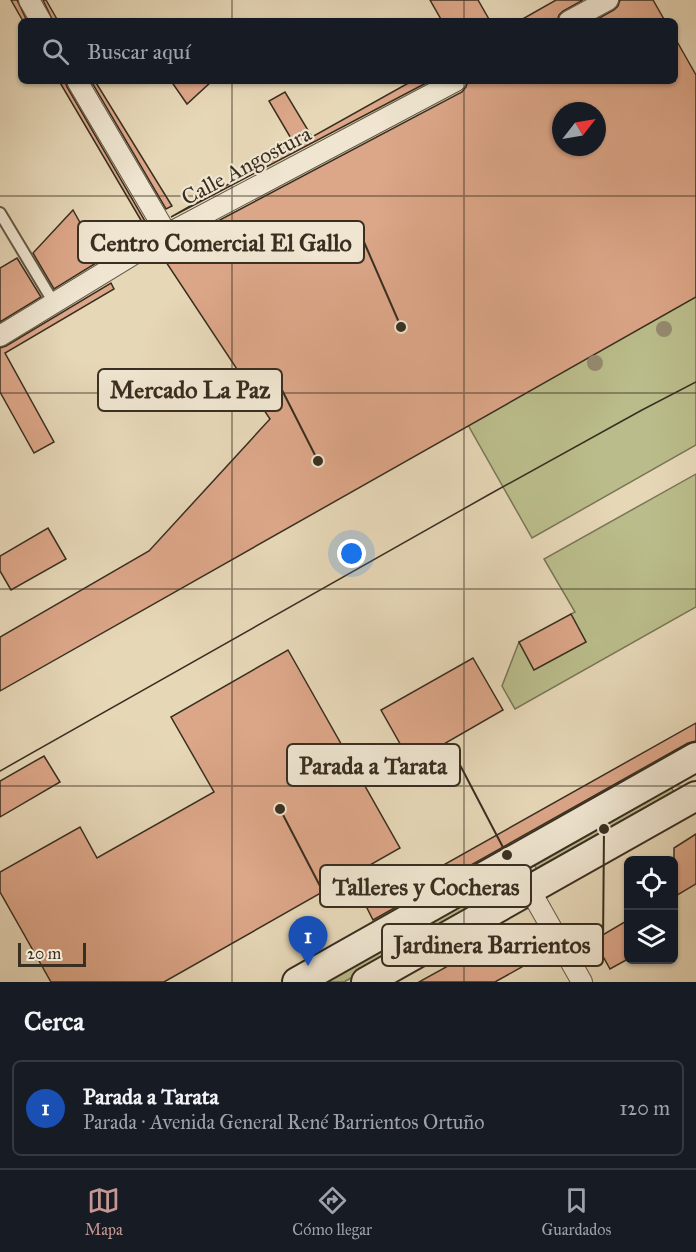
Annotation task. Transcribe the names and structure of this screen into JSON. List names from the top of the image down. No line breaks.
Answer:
{"streets":{"street":["Calle Angostura"]},"places":["Centro Comercial El Gallo","Mercado La Paz","Talleres y Cocheras","Jardinera Barrientos","Parada a Tarata"],"scale_bar":"20 m","north":"top right","page":{"search":"Buscar aquí","pins":"1","scale":"20 m","heading":"Cerca","list":[{"mark":"1","name":"Parada a Tarata","note":"Parada · Avenida General René Barrientos Ortuño","value":"120 m"}],"nav":["Mapa","Cómo llegar","Guardados"]}}
